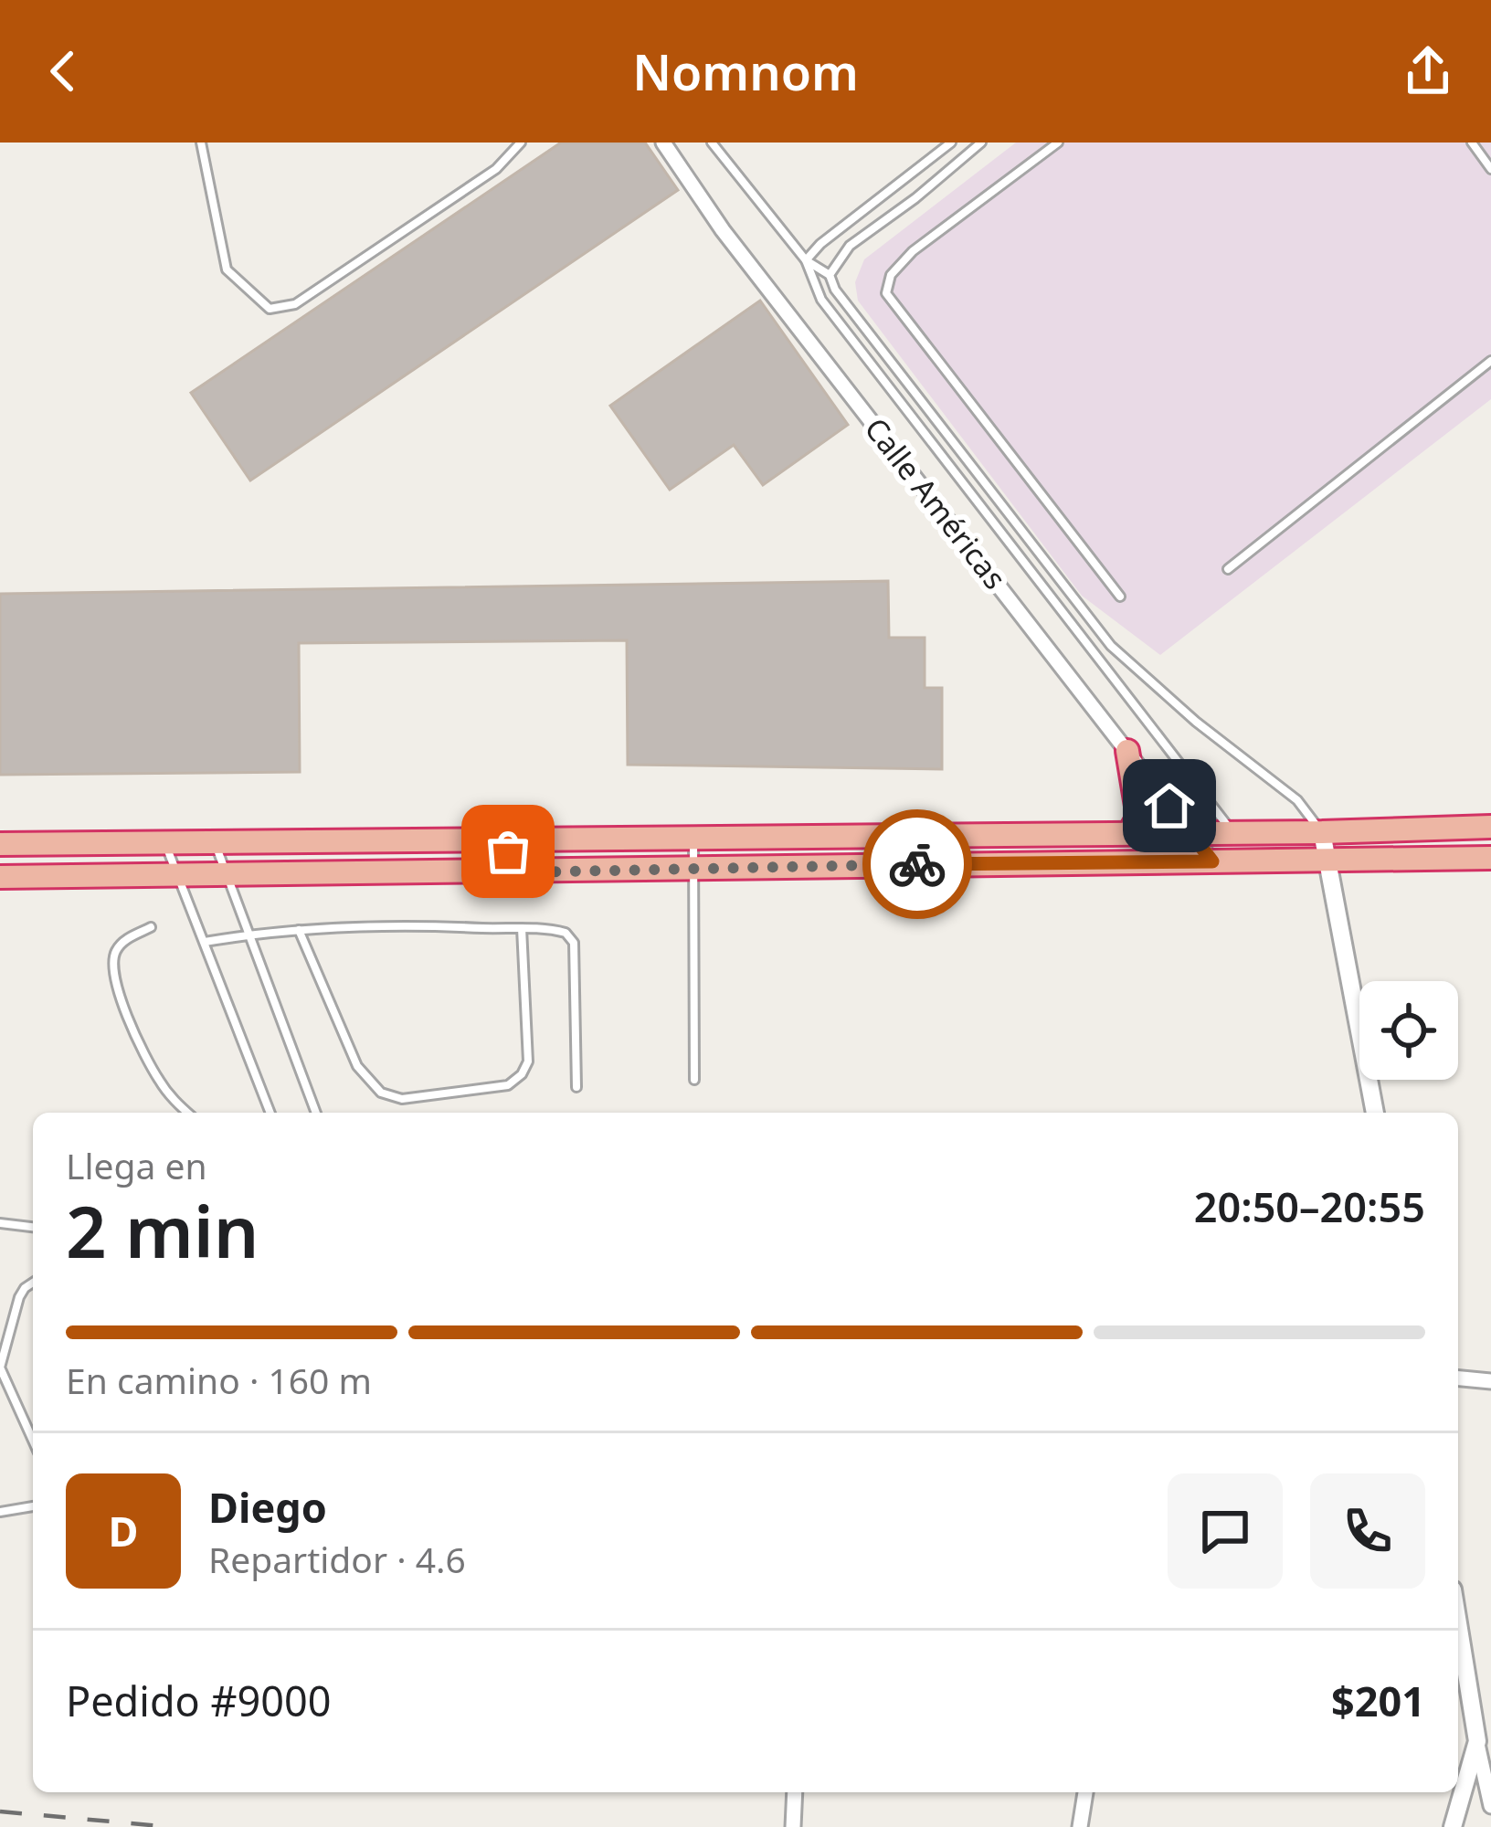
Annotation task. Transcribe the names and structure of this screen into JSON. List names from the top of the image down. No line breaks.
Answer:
{"streets":{"street":["Calle Américas"]},"page":{"header":"Nomnom","heading":["2 min","Llega en","20:50–20:55"],"panel":["Diego","Repartidor · 4.6","Pedido #9000","$201"],"bar":"En camino · 160 m","round":"D"}}
